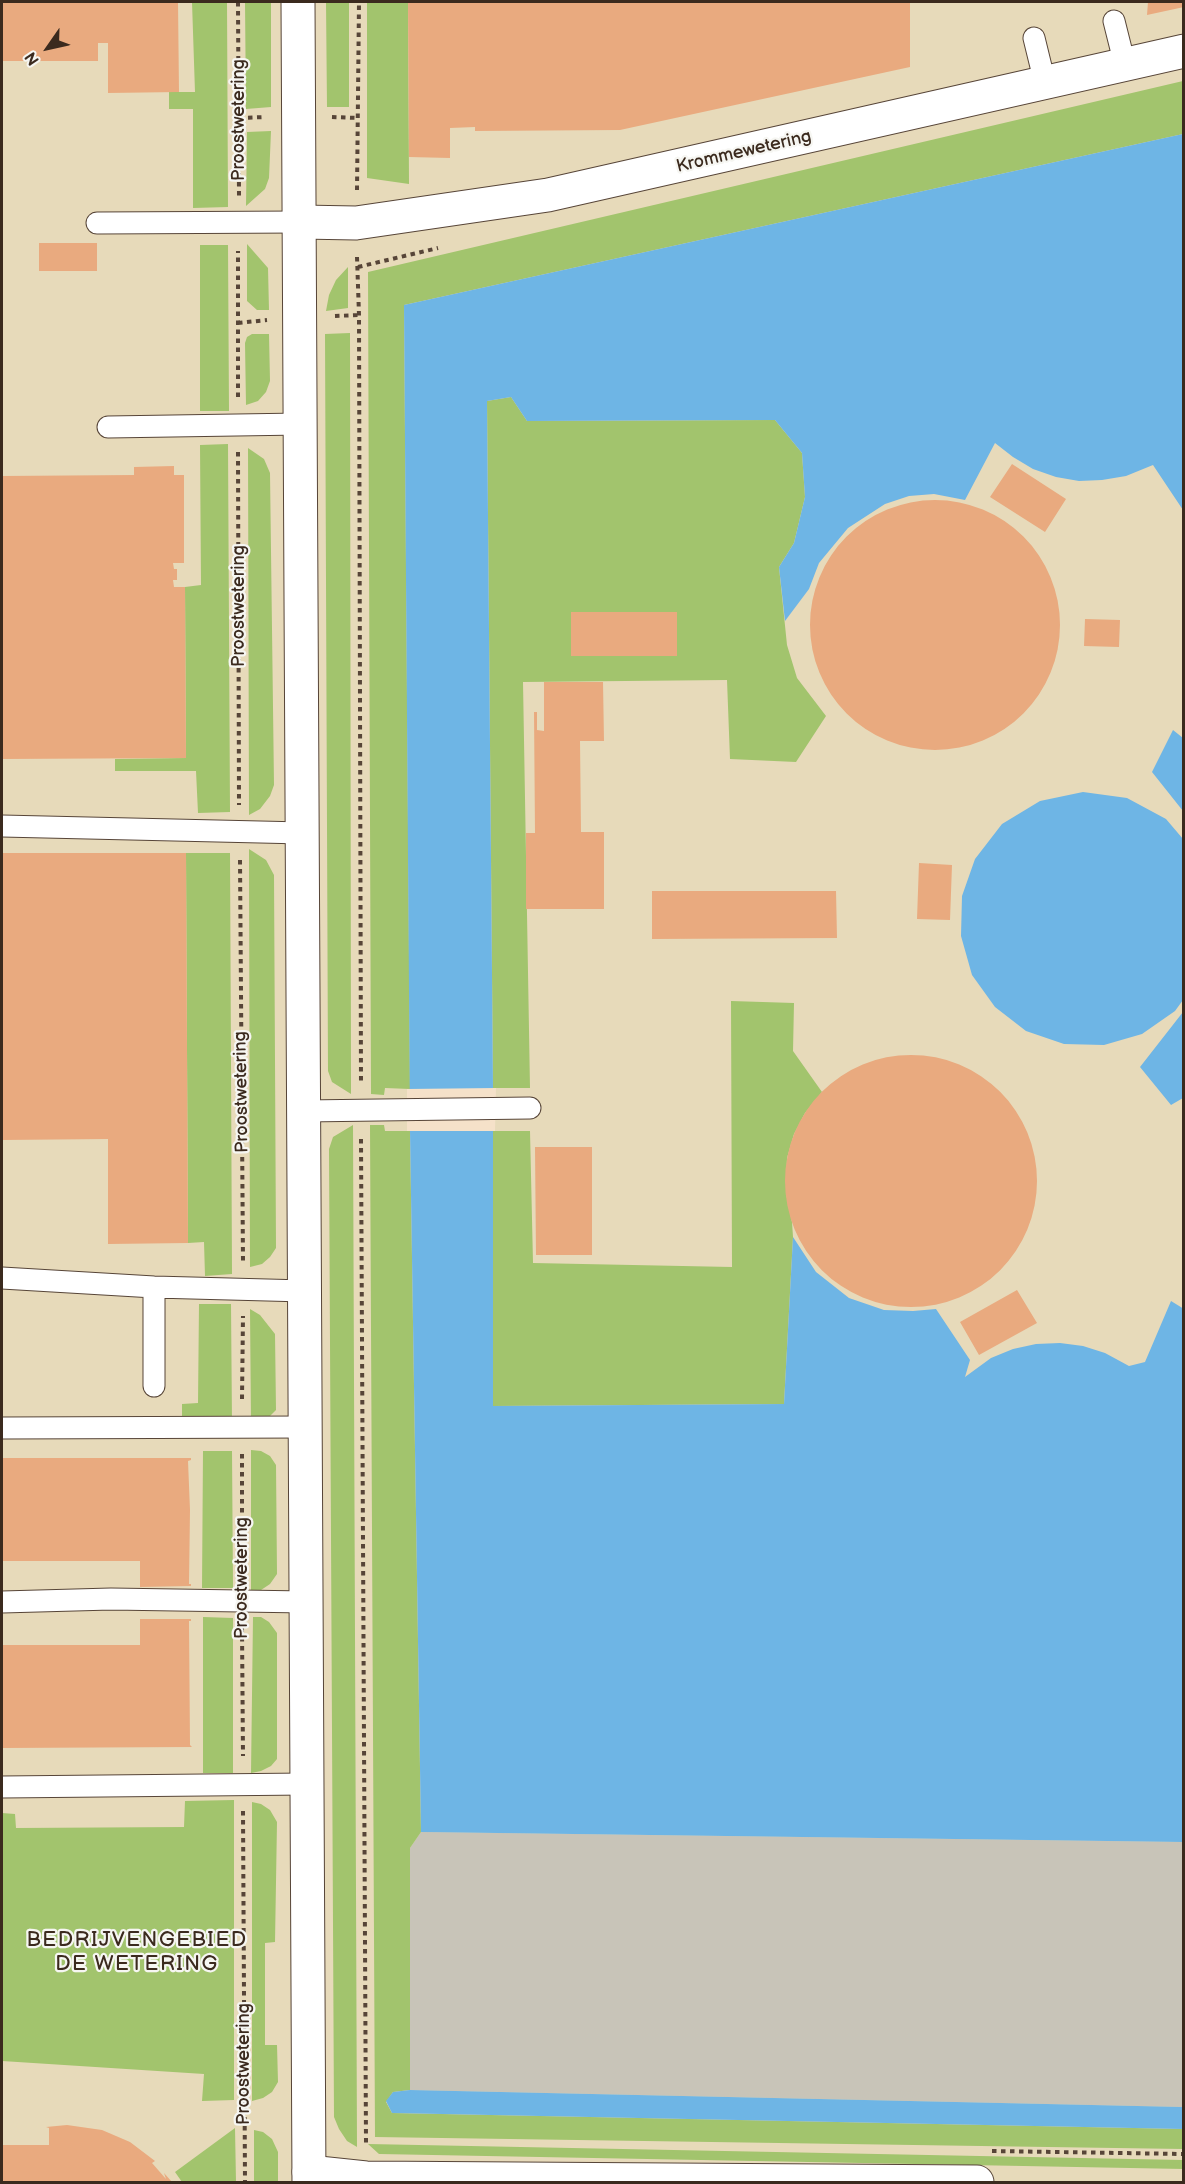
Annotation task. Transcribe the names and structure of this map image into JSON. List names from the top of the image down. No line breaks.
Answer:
{"streets":{"street":["Krommewetering"],"path":["Proostwetering"]},"districts":["BEDRIJVENGEBIED DE WETERING"],"north":"bottom left"}
